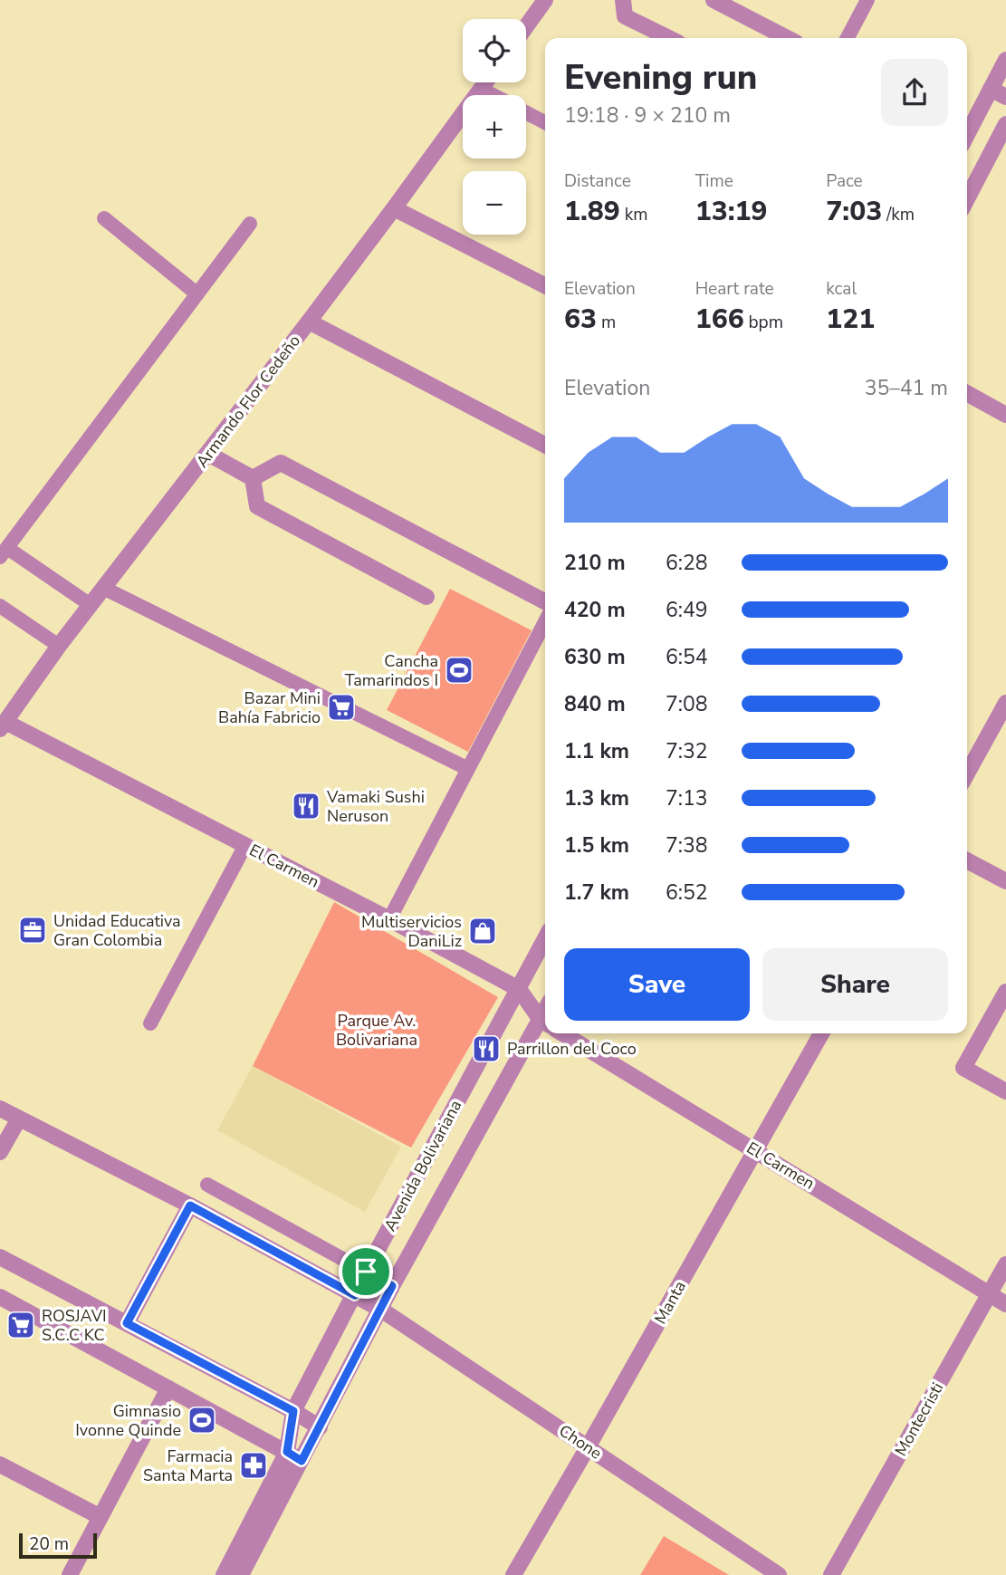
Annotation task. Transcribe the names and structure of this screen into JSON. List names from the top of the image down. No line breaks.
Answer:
{"streets":{"street":["Armando Flor Cedeño","El Carmen","Avenida Bolivariana","Manta","Montecristi","Chone"]},"crossings":[["Armando Flor Cedeño","El Carmen"],["El Carmen","Avenida Bolivariana"],["El Carmen","Manta"],["El Carmen","Montecristi"],["Avenida Bolivariana","Chone"],["Manta","Chone"]],"parks":["Parque Av. Bolivariana"],"places":{"sports":["Cancha Tamarindos I","Gimnasio Ivonne Quinde"],"supermarket":["Bazar Mini Bahía Fabricio","ROSJAVI S.C.C KC"],"restaurant":["Vamaki Sushi Neruson","Parrillon del Coco"],"office":["Unidad Educativa Gran Colombia"],"shop":["Multiservicios DaniLiz"],"pharmacy":["Farmacia Santa Marta"]},"scale_bar":"20 m","page":{"map_buttons":["+","−"],"heading":["Evening run","19:18 · 9 × 210 m"],"stats":[["Distance","1.89 km"],["Time","13:19"],["Pace","7:03 /km"],["Elevation","63 m"],["Heart rate","166 bpm"],["kcal","121"]],"chart":["Elevation","35–41 m"],"list":[{"name":"210 m","note":"6:28"},{"name":"420 m","note":"6:49"},{"name":"630 m","note":"6:54"},{"name":"840 m","note":"7:08"},{"name":"1.1 km","note":"7:32"},{"name":"1.3 km","note":"7:13"},{"name":"1.5 km","note":"7:38"},{"name":"1.7 km","note":"6:52"}],"buttons":["Save","Share"],"scale":"20 m"}}
